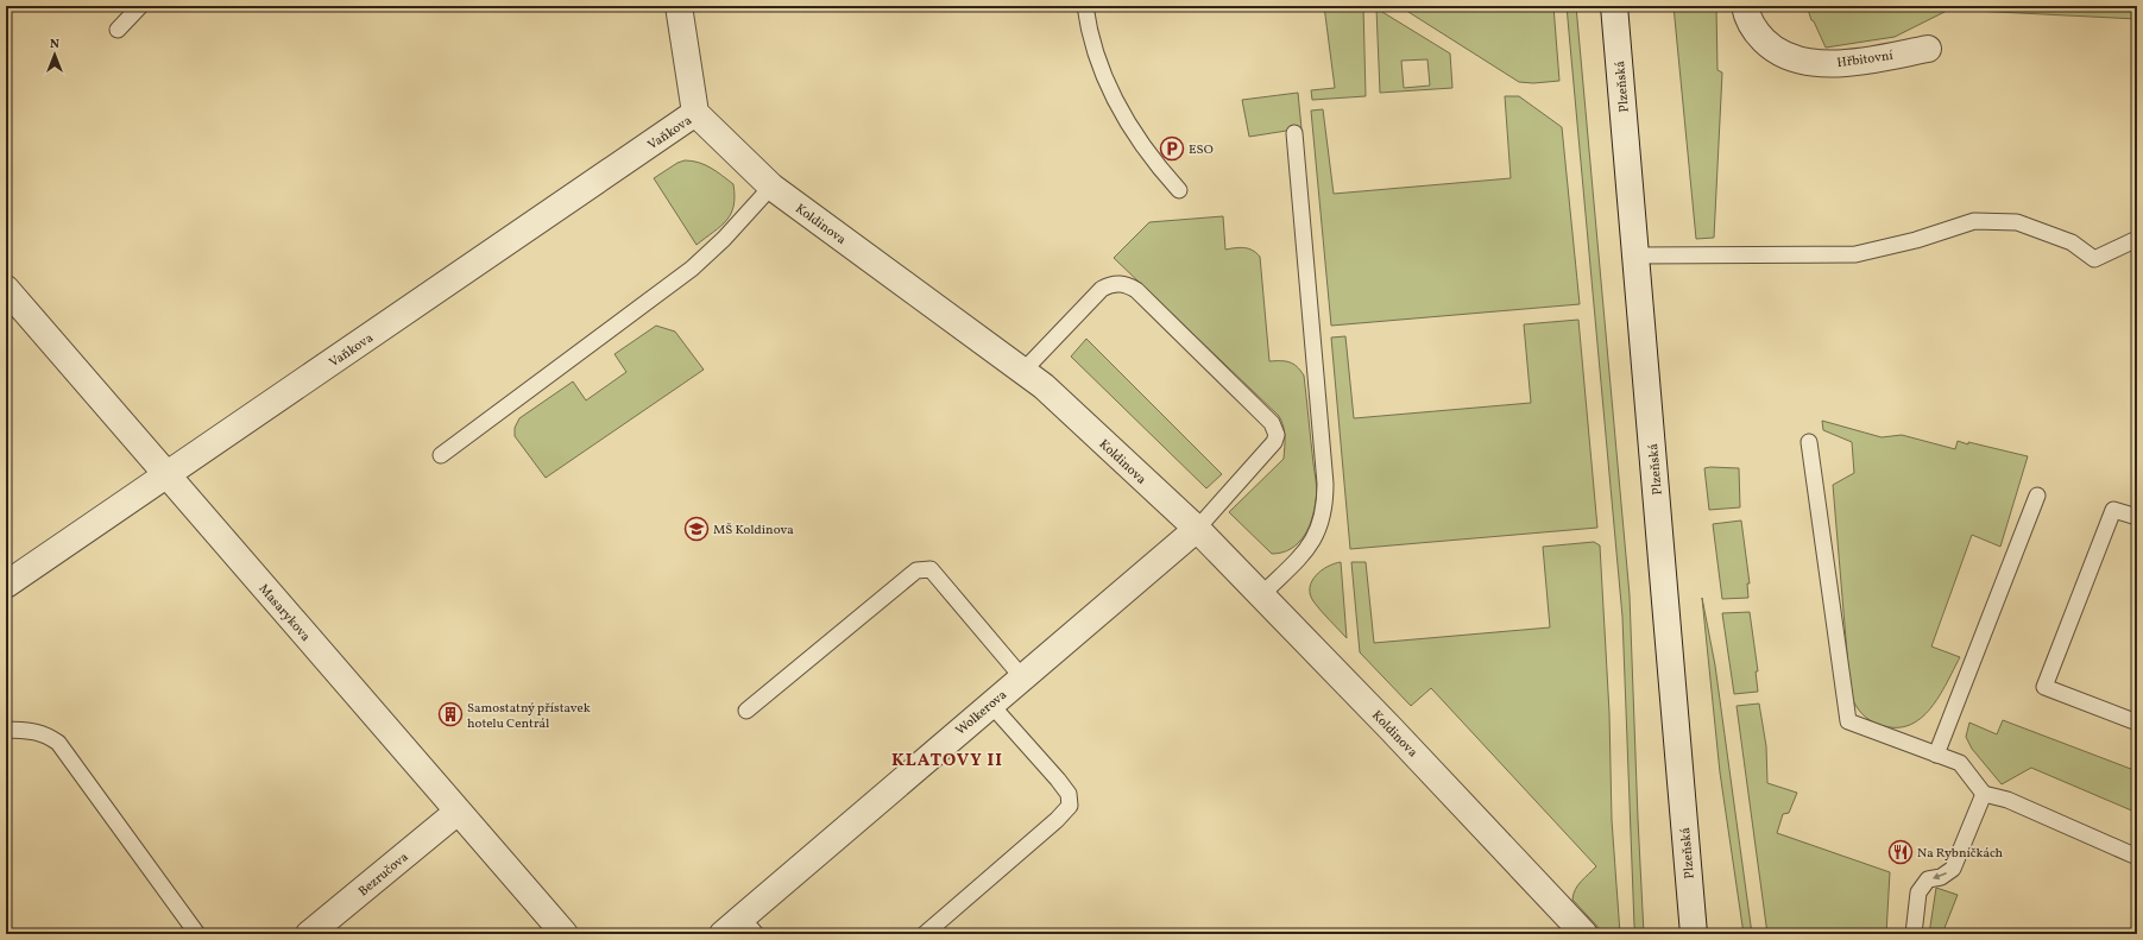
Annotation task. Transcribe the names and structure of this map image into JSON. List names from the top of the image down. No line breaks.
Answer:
{"streets":{"street":["Hřbitovní","Plzeňská","Vaňkova","Koldinova","Masarykova","Wolkerova","Bezručova"]},"crossings":[["Vaňkova","Koldinova"],["Vaňkova","Masarykova"],["Koldinova","Wolkerova"],["Masarykova","Bezručova"]],"districts":["KLATOVY II"],"places":{"parking":["ESO"],"school or university":["MŠ Koldinova"],"building":["Samostatný přístavek hotelu Centrál"],"restaurant":["Na Rybníčkách"]},"north":"top"}
